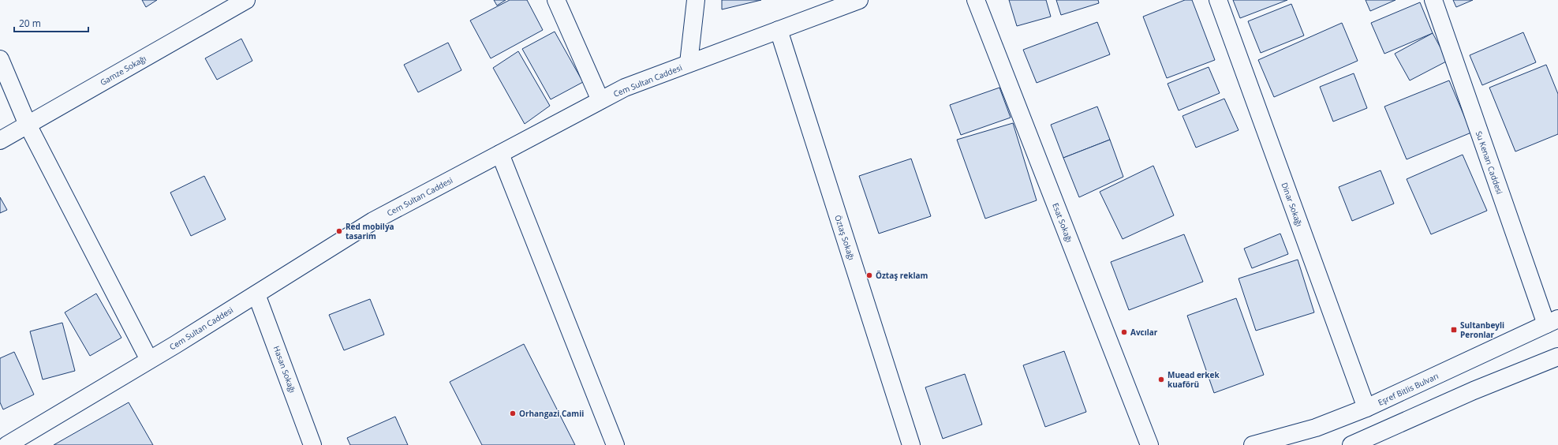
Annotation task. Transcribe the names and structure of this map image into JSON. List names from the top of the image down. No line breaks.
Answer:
{"streets":{"street":["Gamze Sokağı","Cem Sultan Caddesi","Su Kenarı Caddesi","Dinar Sokağı","Esat Sokağı","Öztaş Sokağı","Hasan Sokağı","Eşref Bitlis Bulvarı"]},"crossings":[["Cem Sultan Caddesi","Öztaş Sokağı"],["Cem Sultan Caddesi","Hasan Sokağı"],["Su Kenarı Caddesi","Eşref Bitlis Bulvarı"],["Dinar Sokağı","Eşref Bitlis Bulvarı"]],"places":{"other":["Red mobilya tasarim","Öztaş reklam","Avcılar","Muead erkek kuaförü","Orhangazi Camii"],"transit":["Sultanbeyli Peronlar"]},"scale_bar":"20 m"}
